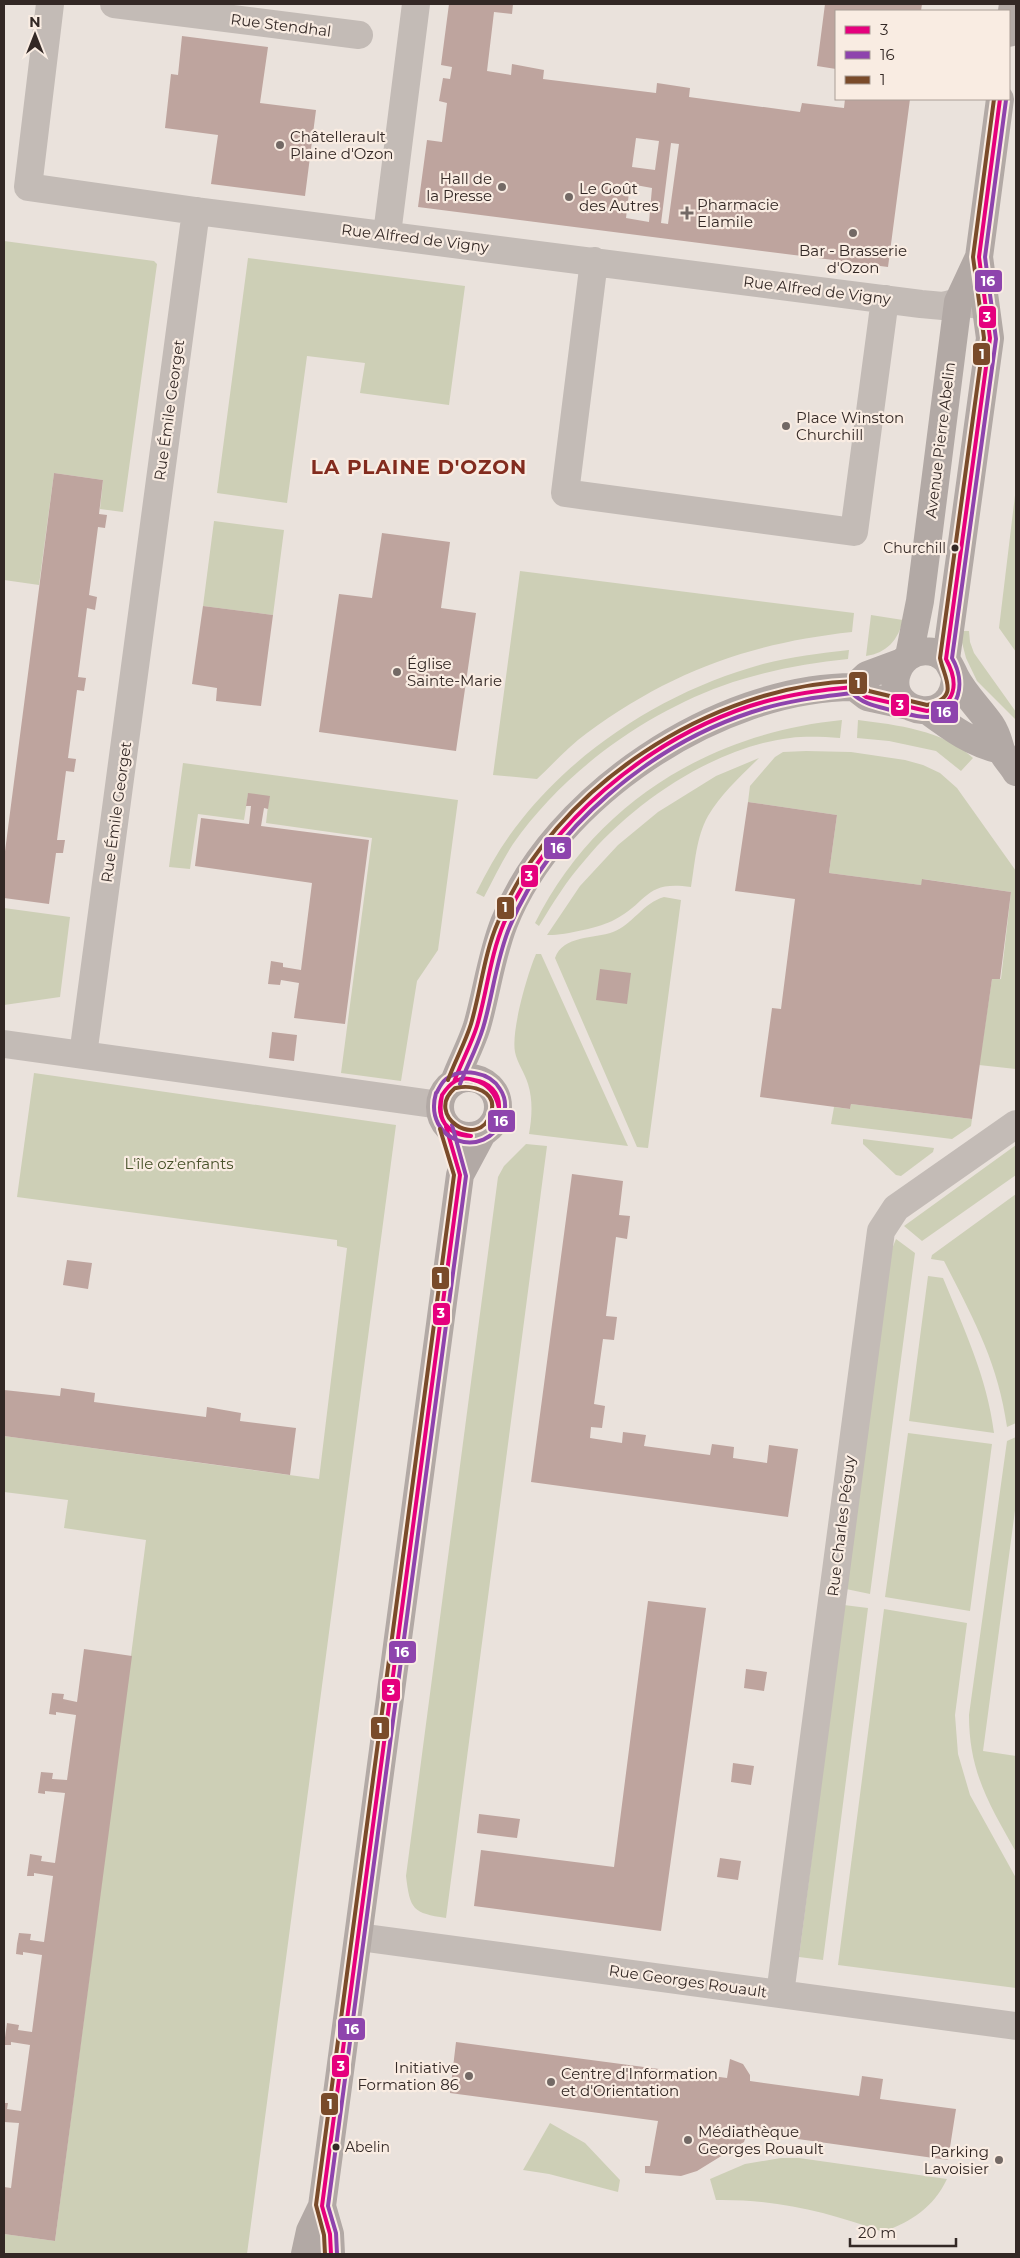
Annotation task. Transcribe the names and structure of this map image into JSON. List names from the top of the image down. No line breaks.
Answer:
{"streets":{"main road":["Avenue Pierre Abelin"],"street":["Rue Stendhal","Rue Alfred de Vigny","Rue Émile Georget","Rue Charles Péguy","Rue Georges Rouault"]},"crossings":[["Rue Alfred de Vigny","Rue Émile Georget"],["Rue Alfred de Vigny","Avenue Pierre Abelin"],["Rue Charles Péguy","Rue Georges Rouault"]],"districts":["LA PLAINE D'OZON"],"parks":["L'île oz'enfants"],"places":{"other":["Châtellerault Plaine d'Ozon","Hall de la Presse","Le Goût des Autres","Bar - Brasserie d'Ozon","Place Winston Churchill","Churchill","Église Sainte-Marie","Initiative Formation 86","Centre d'Information et d'Orientation","Médiathèque Georges Rouault","Abelin","Parking Lavoisier"],"health":["Pharmacie Elamile"]},"lines":["transit line 3","transit line 16","transit line 1"],"legend":["3","16","1"],"scale_bar":"20 m","north":"top"}
